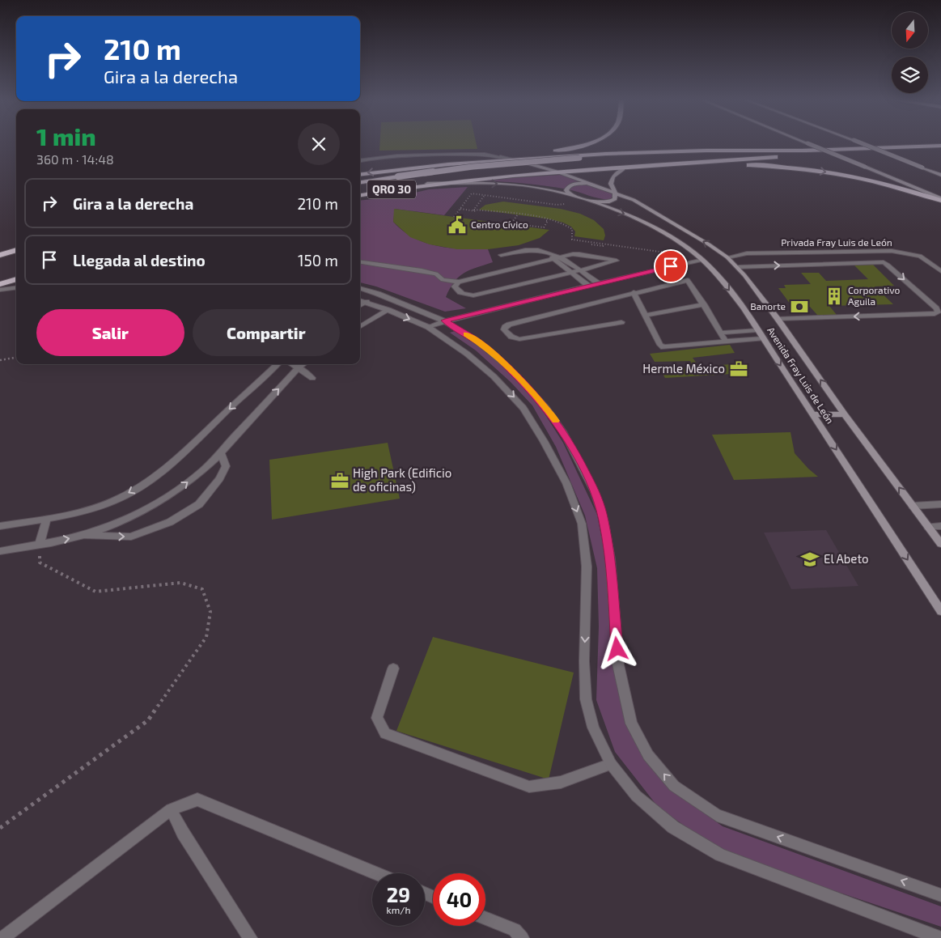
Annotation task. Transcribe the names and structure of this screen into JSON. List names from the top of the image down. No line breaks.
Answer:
{"streets":{"highway":["QRO 30"],"main road":["Avenida Fray Luis de León"],"street":["Privada Fray Luis de León"]},"crossings":[["QRO 30","Avenida Fray Luis de León"],["Privada Fray Luis de León","Avenida Fray Luis de León"]],"places":{"public building":["Centro Cívico"],"building":["Corporativo Aguila"],"bank":["Banorte"],"office":["Hermle México","High Park (Edificio de oficinas)"],"school or university":["El Abeto"]},"north":"bottom","page":{"turn":["210 m","Gira a la derecha"],"heading":["1 min","360 m · 14:48"],"list":[{"name":"Gira a la derecha","value":"210 m"},{"name":"Llegada al destino","value":"150 m"}],"buttons":["Salir","Compartir"],"speed":"29 km/h","limit":"40"}}
